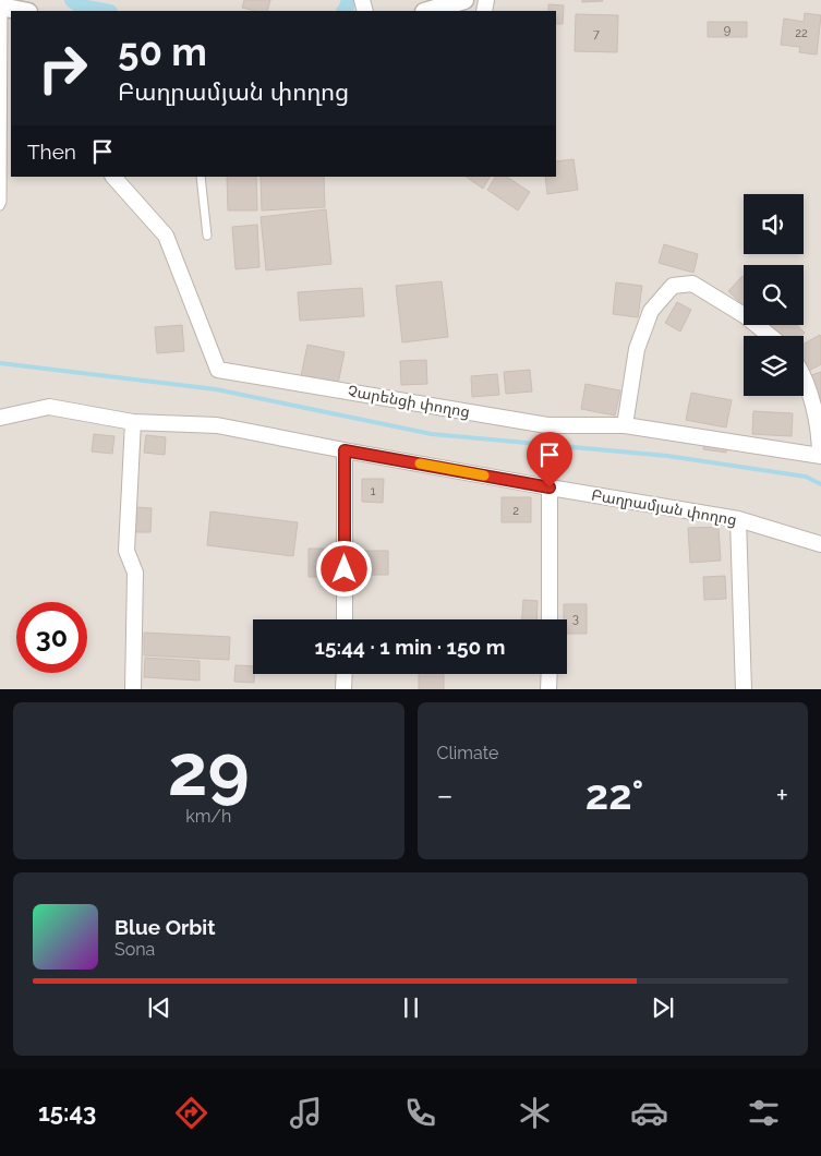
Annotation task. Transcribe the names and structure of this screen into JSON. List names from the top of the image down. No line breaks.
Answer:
{"streets":{"street":["Չարենցի փողոց","Բաղրամյան փողոց"]},"house_numbers":["9","22","7","1","2","3"],"page":{"turn":["50 m","Բաղրամյան փողոց"],"then":"Then","limit":"30","trip":"15:44 · 1 min · 150 m","tile":[["29","km/h"],"Climate"],"heat":["−","22°","+"],"song":["Blue Orbit","Sona"],"tabs":"15:43"}}
